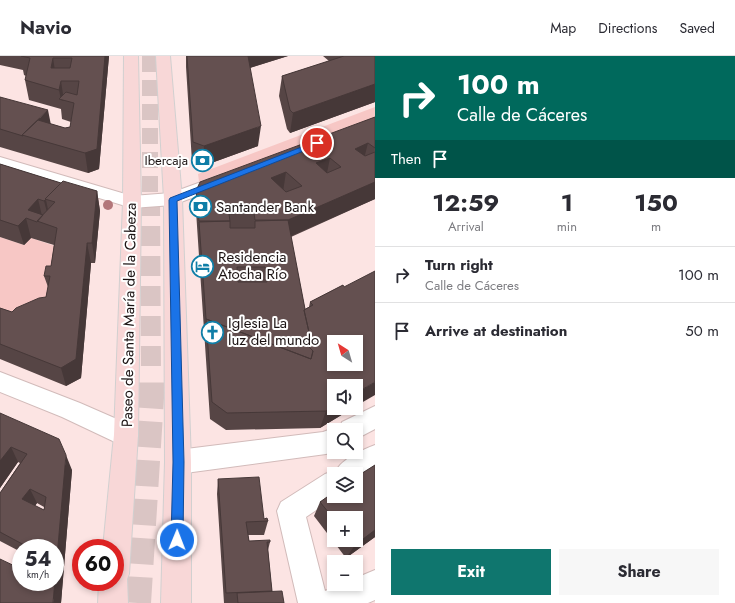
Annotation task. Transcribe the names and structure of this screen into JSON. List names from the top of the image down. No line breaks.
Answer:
{"streets":{"main road":["Paseo de Santa María de la Cabeza"]},"places":{"bank":["Ibercaja","Santander Bank"],"hotel":["Residencia Atocha Río"],"church":["Iglesia La luz del mundo"]},"north":"top left","page":{"header":"Navio","nav":["Map","Directions","Saved"],"turn":["100 m","Calle de Cáceres"],"then":"Then","eta":["12:59","Arrival","1","min","150","m"],"list":[{"name":"Turn right","note":"Calle de Cáceres","value":"100 m"},{"name":"Arrive at destination","value":"50 m"}],"map_buttons":["+","−"],"speed":"54 km/h","limit":"60","buttons":["Exit","Share"]}}
